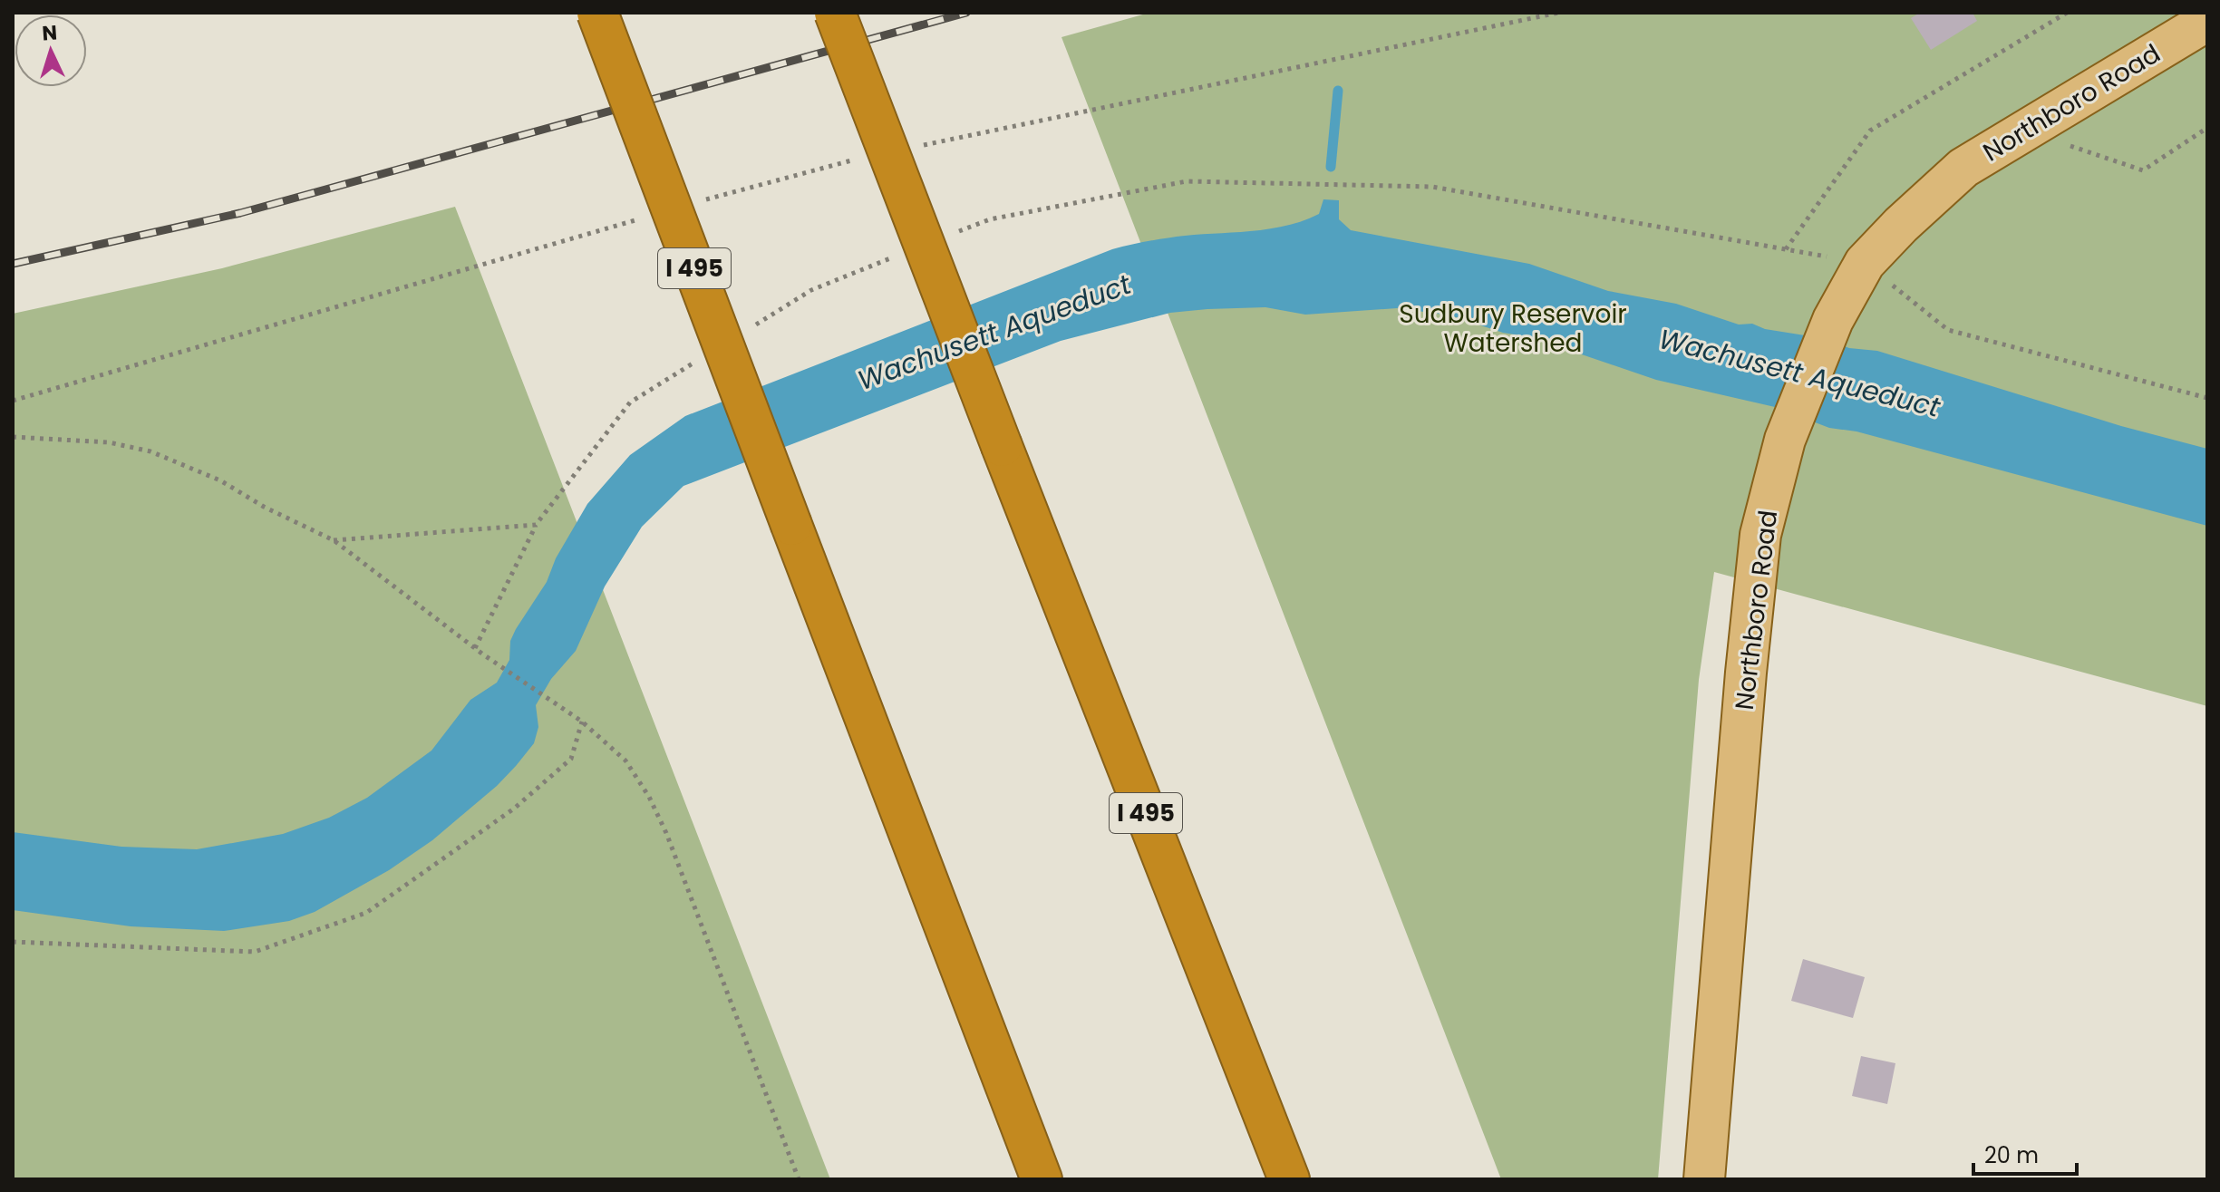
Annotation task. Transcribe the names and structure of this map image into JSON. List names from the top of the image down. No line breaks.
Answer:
{"streets":{"highway":["I 495"],"main road":["Northboro Road"]},"water":["Wachusett Aqueduct"],"parks":["Sudbury Reservoir Watershed"],"scale_bar":"20 m","north":"top"}
